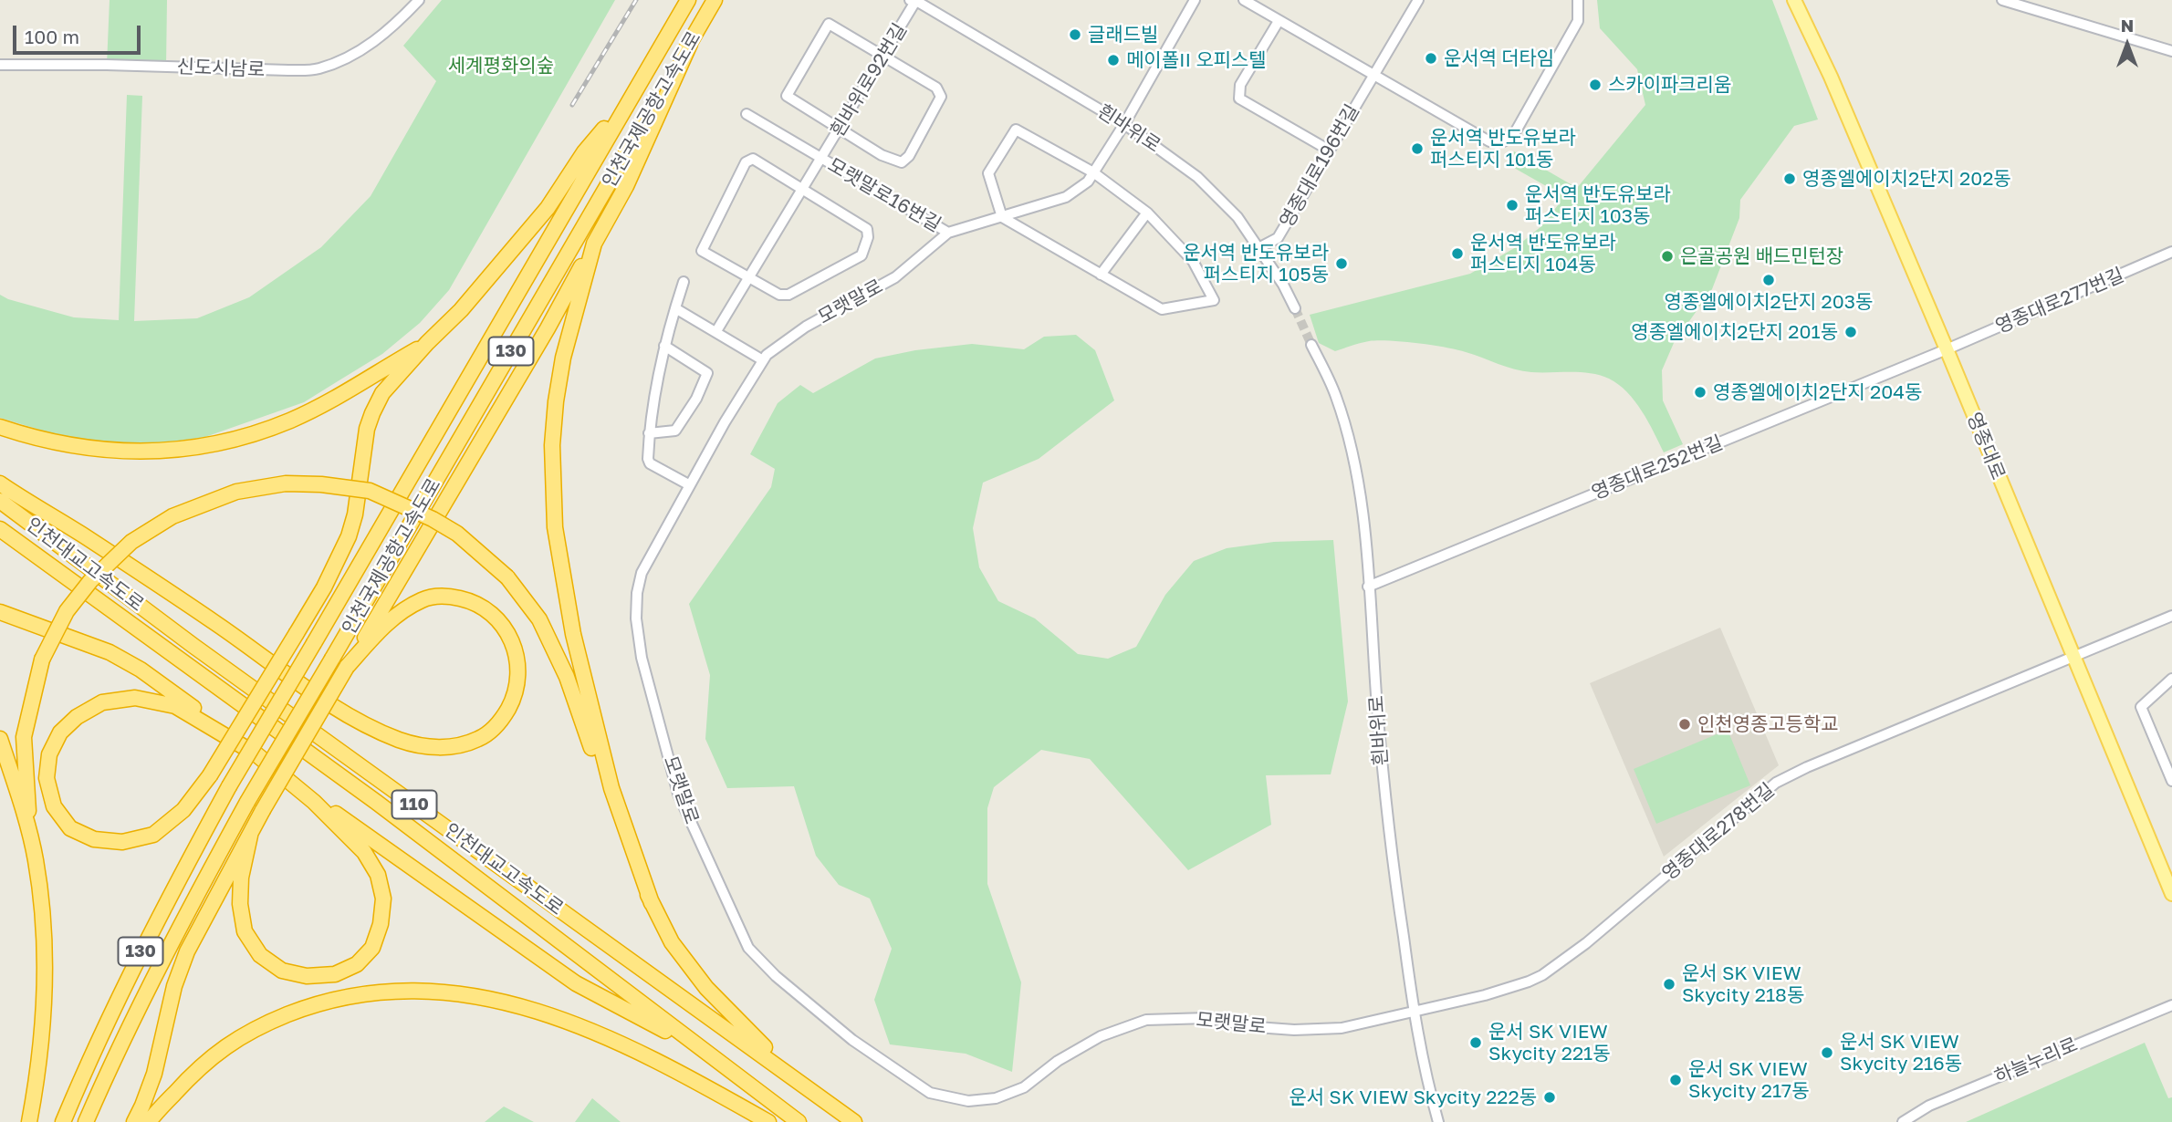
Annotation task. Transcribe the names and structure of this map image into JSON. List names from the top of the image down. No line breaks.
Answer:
{"streets":{"highway":["인천국제공항고속도로","130","인천대교고속도로","110"],"main road":["영종대로"],"street":["신도시남로","흰바위로92번길","흰바위로","영종대로196번길","모랫말로16번길","영종대로277번길","모랫말로","영종대로252번길","영종대로278번길","하늘누리로"]},"crossings":[["흰바위로92번길","흰바위로"],["흰바위로92번길","모랫말로16번길"],["흰바위로","영종대로196번길"],["흰바위로","모랫말로"],["흰바위로","영종대로252번길"],["흰바위로","영종대로278번길"],["모랫말로16번길","모랫말로"],["영종대로277번길","영종대로"],["영종대로277번길","영종대로252번길"],["모랫말로","영종대로278번길"],["영종대로","영종대로252번길"],["영종대로","영종대로278번길"]],"parks":["세계평화의숲"],"places":["글래드빌","운서역 더타임","메이폴II 오피스텔","스카이파크리움","운서역 반도유보라 퍼스티지 101동","영종엘에이치2단지 202동","운서역 반도유보라 퍼스티지 103동","운서역 반도유보라 퍼스티지 104동","은골공원 배드민턴장","운서역 반도유보라 퍼스티지 105동","영종엘에이치2단지 203동","영종엘에이치2단지 201동","영종엘에이치2단지 204동","인천영종고등학교","운서 SK VIEW Skycity 218동","운서 SK VIEW Skycity 221동","운서 SK VIEW Skycity 216동","운서 SK VIEW Skycity 217동","운서 SK VIEW Skycity 222동"],"scale_bar":"100 m","north":"top"}
